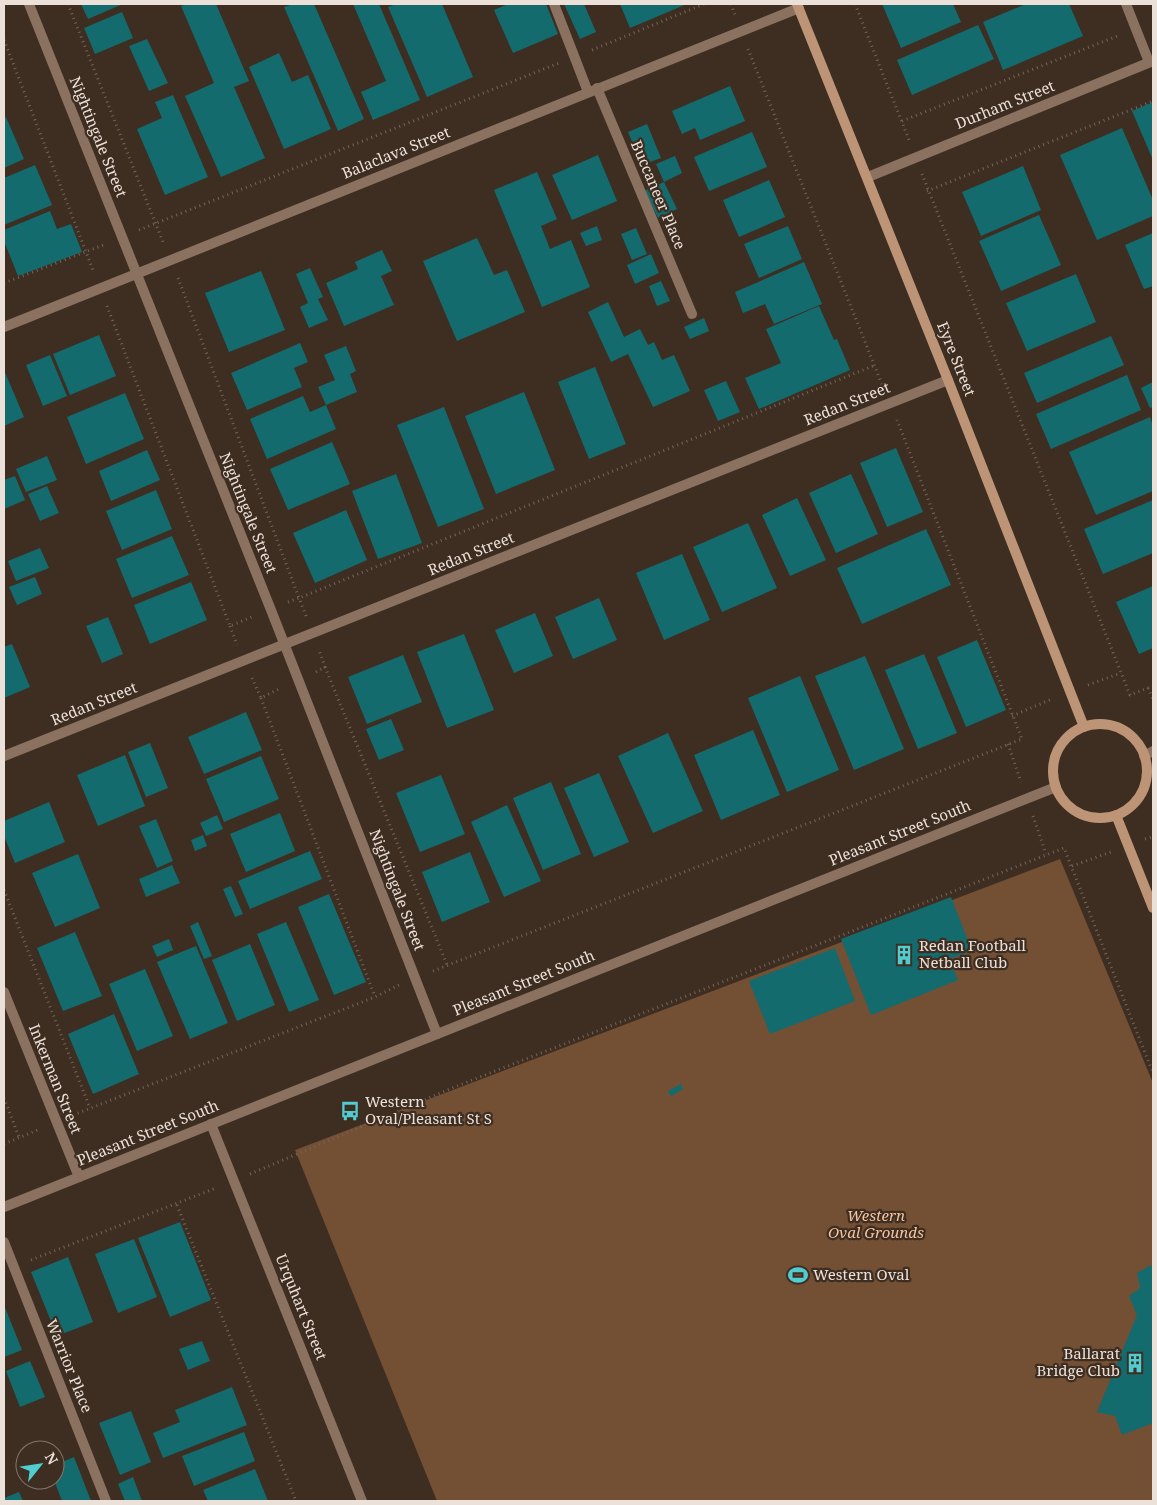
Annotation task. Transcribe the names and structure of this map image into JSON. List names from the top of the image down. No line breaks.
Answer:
{"streets":{"main road":["Eyre Street"],"street":["Durham Street","Nightingale Street","Balaclava Street","Buccaneer Place","Redan Street","Pleasant Street South","Inkerman Street","Urquhart Street","Warrior Place"]},"crossings":[["Durham Street","Eyre Street"],["Nightingale Street","Balaclava Street"],["Nightingale Street","Redan Street"],["Nightingale Street","Pleasant Street South"],["Balaclava Street","Buccaneer Place"],["Balaclava Street","Eyre Street"],["Eyre Street","Redan Street"],["Eyre Street","Pleasant Street South"],["Pleasant Street South","Inkerman Street"],["Pleasant Street South","Urquhart Street"]],"parks":["Western Oval Grounds"],"places":{"building":["Redan Football Netball Club","Ballarat Bridge Club"],"bus stop":["Western Oval/Pleasant St S"],"sports":["Western Oval"]},"north":"top right"}
